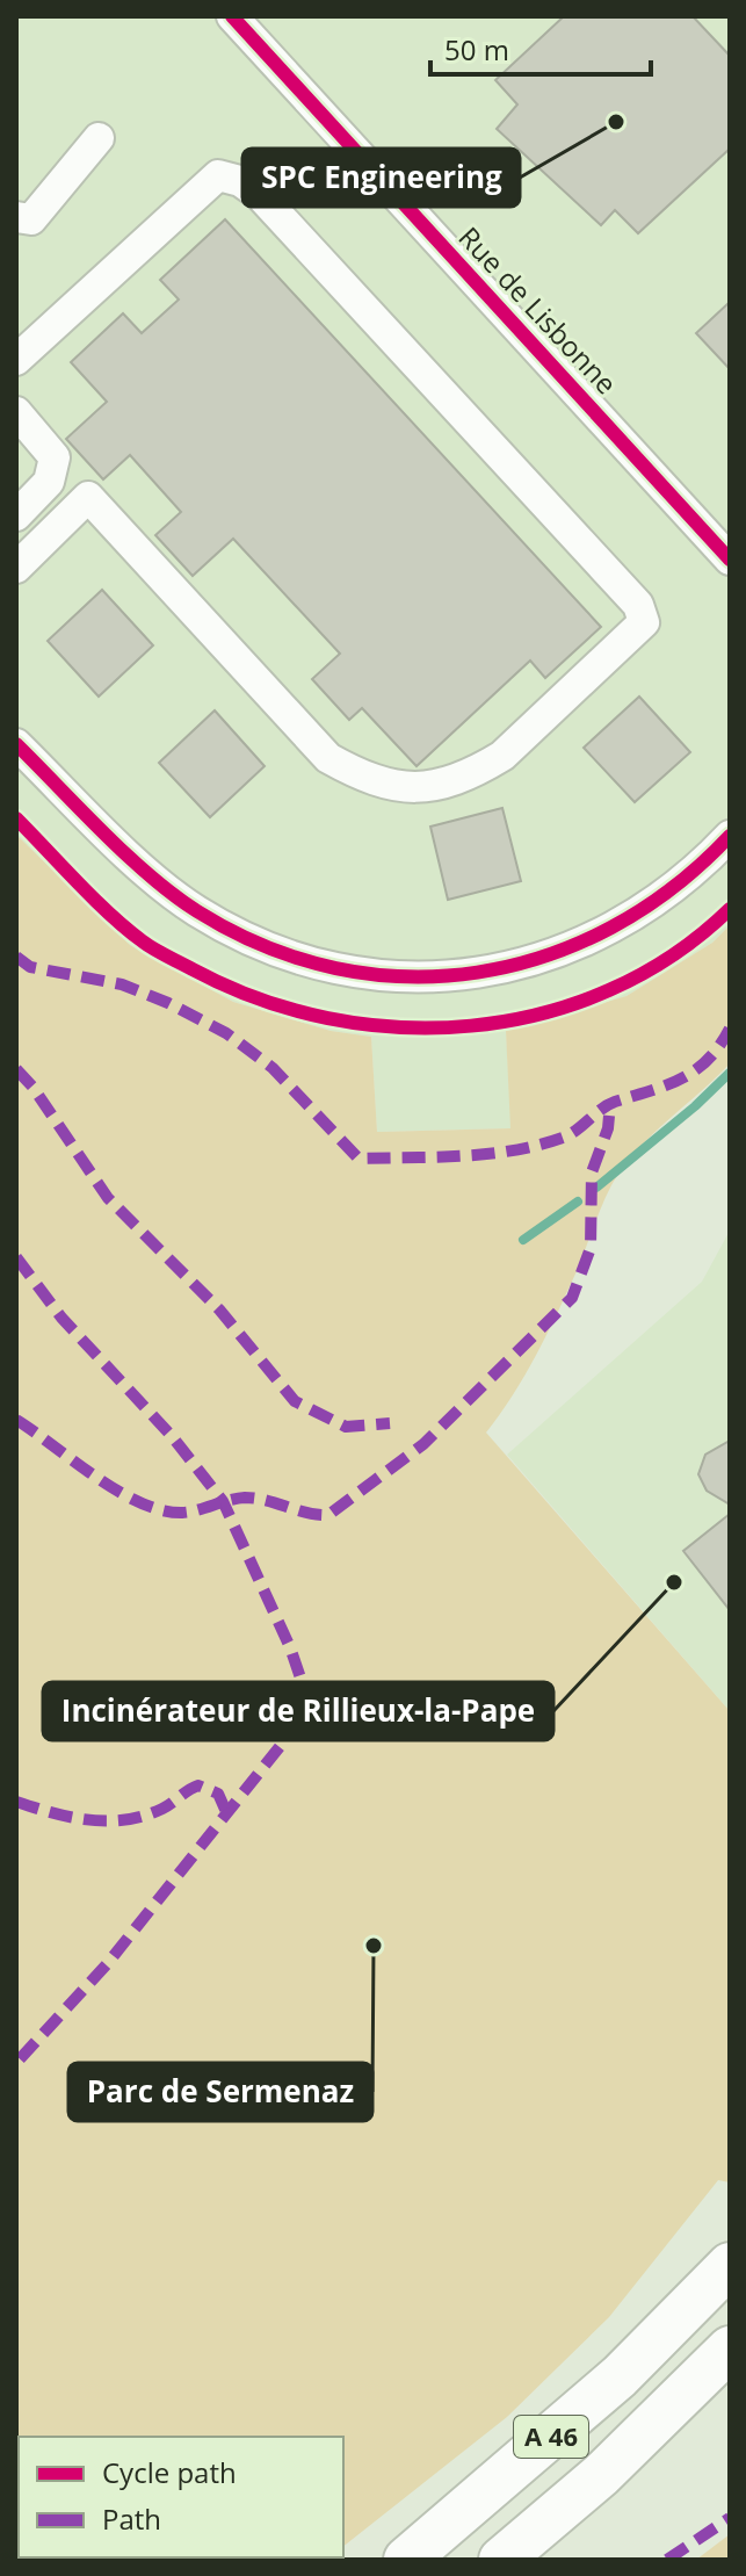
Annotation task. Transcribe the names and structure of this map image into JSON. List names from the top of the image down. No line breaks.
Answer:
{"streets":{"highway":["A 46"],"street":["Rue de Lisbonne"]},"places":["SPC Engineering","Incinérateur de Rillieux-la-Pape","Parc de Sermenaz"],"legend":["Cycle path","Path"],"scale_bar":"50 m"}
